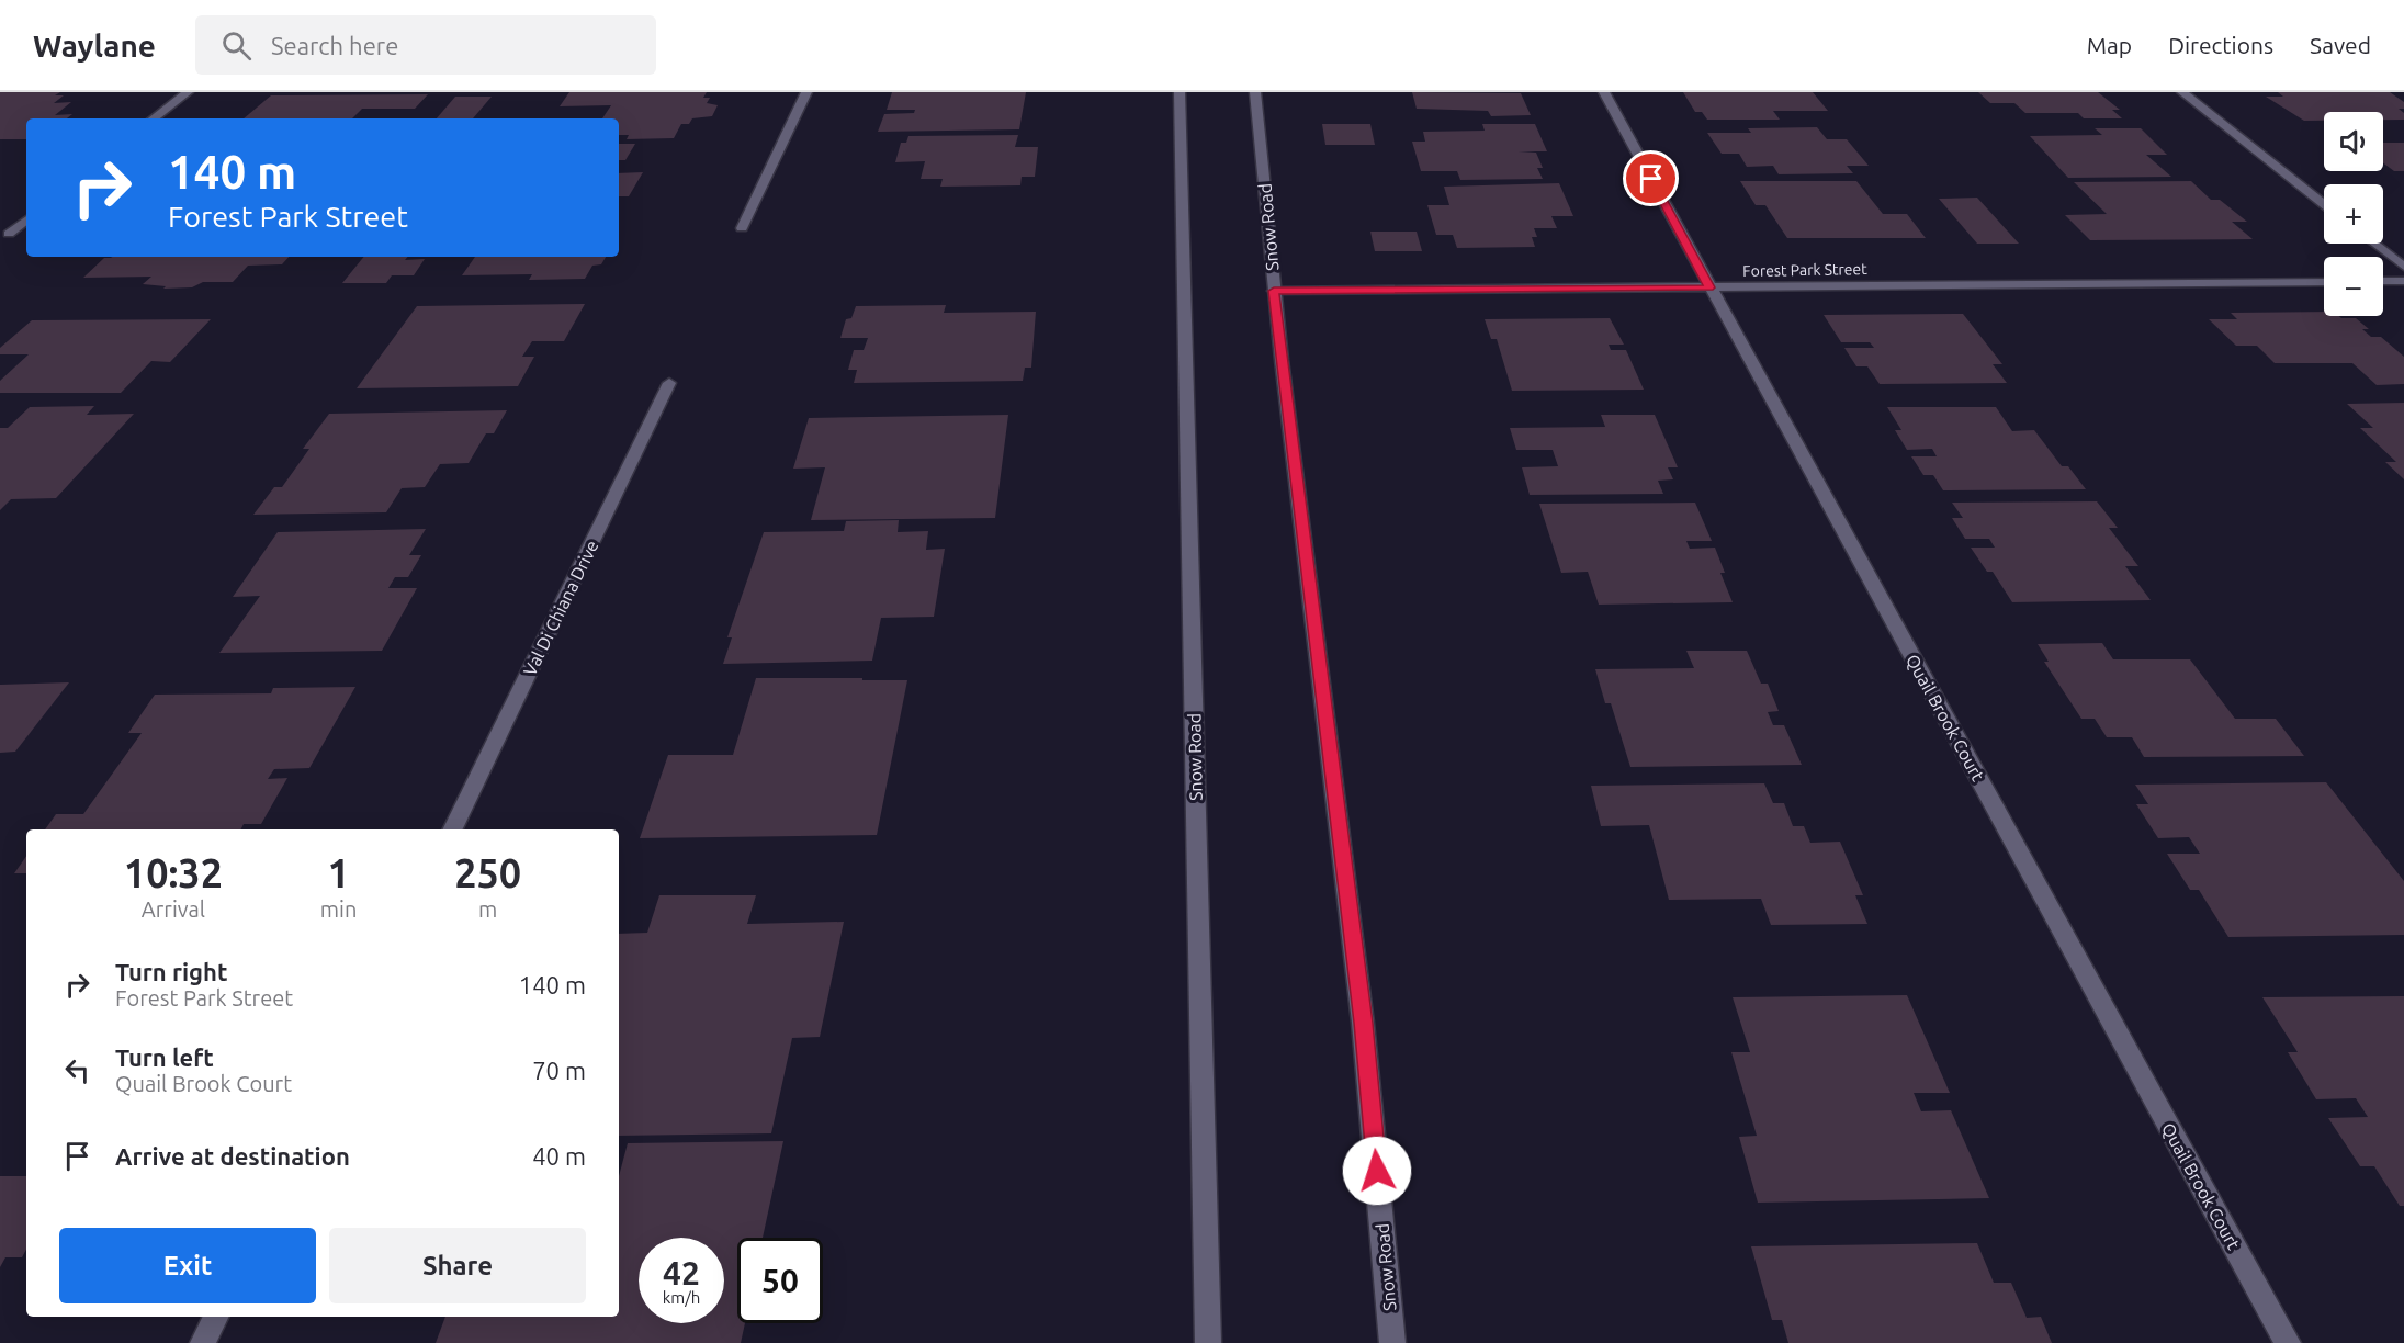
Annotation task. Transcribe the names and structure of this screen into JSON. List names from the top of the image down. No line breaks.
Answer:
{"streets":{"street":["Snow Road","Forest Park Street","Val Di Chiana Drive","Quail Brook Court"]},"crossings":[["Snow Road","Forest Park Street"],["Forest Park Street","Quail Brook Court"]],"page":{"header":"Waylane","search":"Search here","nav":["Map","Directions","Saved"],"map_buttons":["+","−"],"turn":["140 m","Forest Park Street"],"eta":["10:32","Arrival","1","min","250","m"],"list":[{"name":"Turn right","note":"Forest Park Street","value":"140 m"},{"name":"Turn left","note":"Quail Brook Court","value":"70 m"},{"name":"Arrive at destination","value":"40 m"}],"buttons":["Exit","Share"],"speed":"42 km/h","limit":"50"}}
